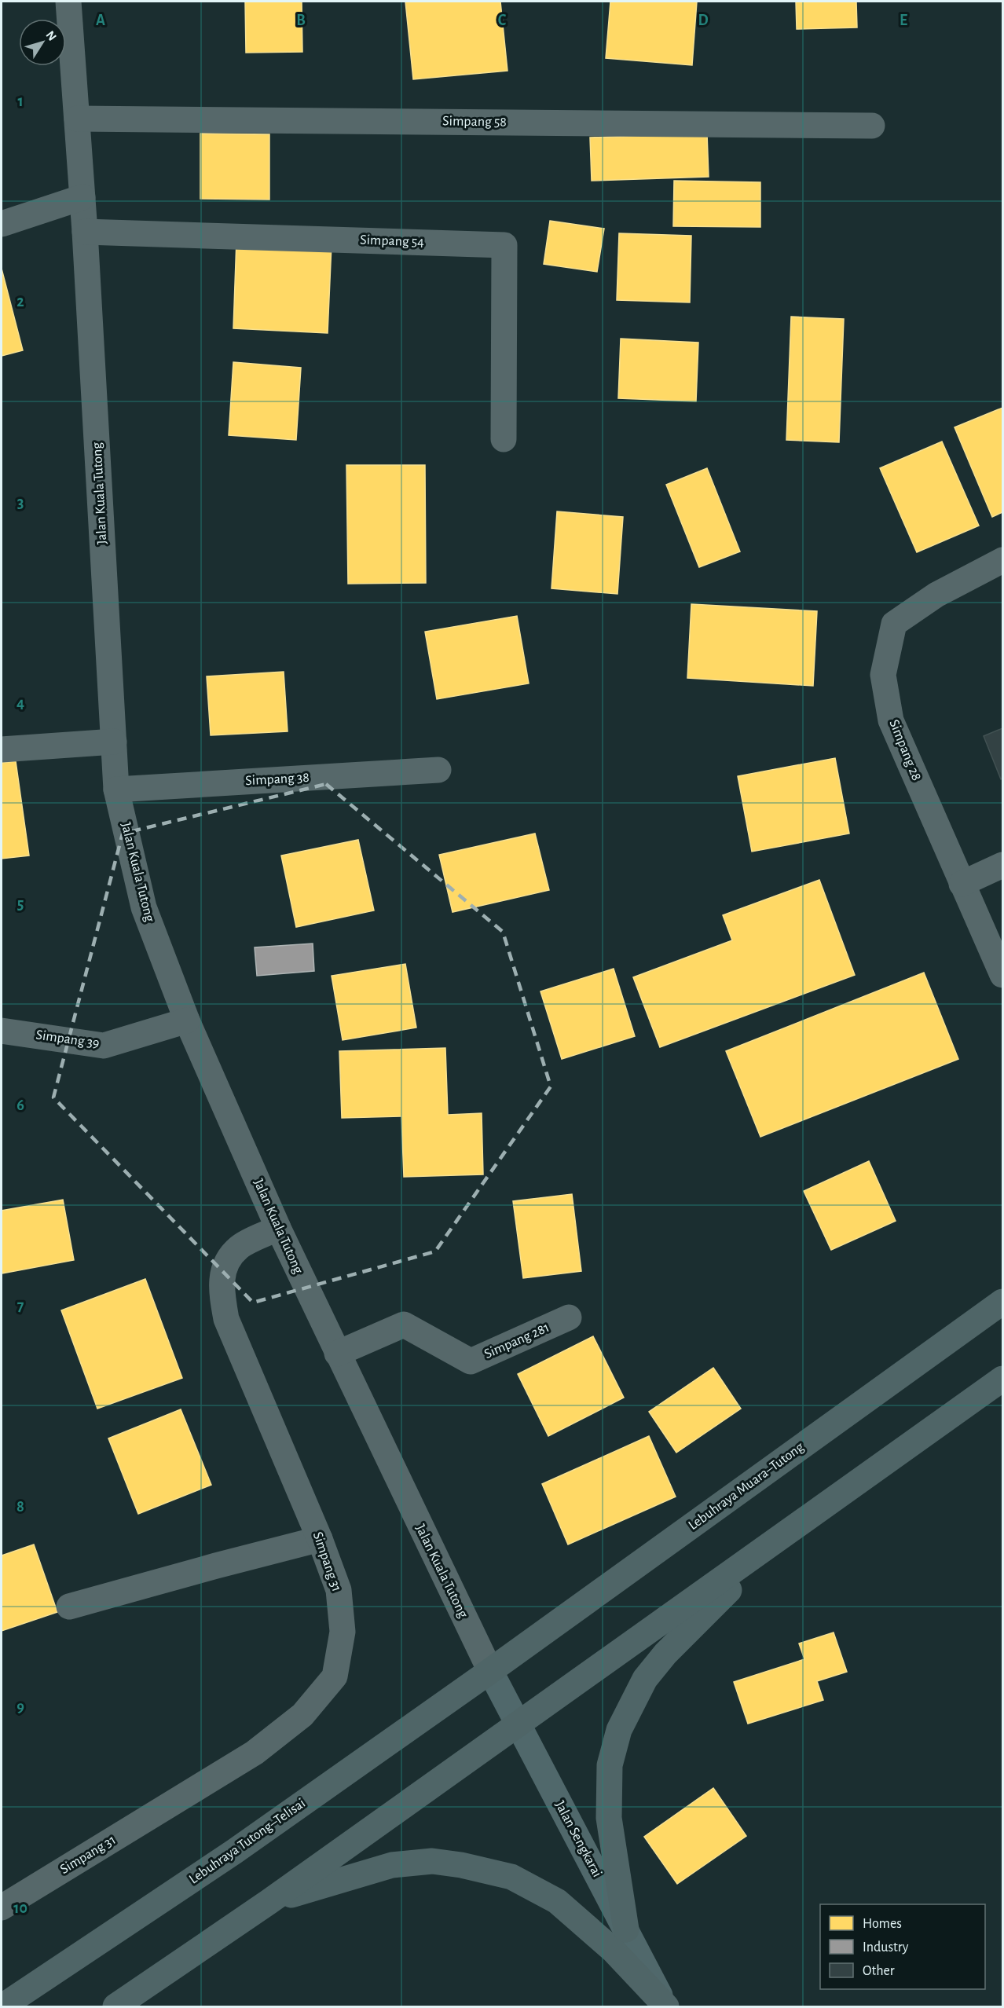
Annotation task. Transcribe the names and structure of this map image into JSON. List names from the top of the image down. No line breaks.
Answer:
{"streets":{"highway":["Lebuhraya Muara–Tutong","Lebuhraya Tutong–Telisai"],"main road":["Jalan Sengkarai"],"street":["Simpang 58","Simpang 54","Jalan Kuala Tutong","Simpang 28","Simpang 38","Simpang 39","Simpang 281","Simpang 31"]},"crossings":[["Simpang 58","Jalan Kuala Tutong"],["Simpang 54","Jalan Kuala Tutong"],["Jalan Kuala Tutong","Simpang 38"],["Jalan Kuala Tutong","Simpang 39"],["Jalan Kuala Tutong","Simpang 281"],["Jalan Kuala Tutong","Lebuhraya Muara–Tutong"],["Jalan Kuala Tutong","Simpang 31"],["Jalan Kuala Tutong","Jalan Sengkarai"],["Jalan Kuala Tutong","Lebuhraya Tutong–Telisai"],["Lebuhraya Muara–Tutong","Jalan Sengkarai"],["Lebuhraya Muara–Tutong","Lebuhraya Tutong–Telisai"],["Jalan Sengkarai","Lebuhraya Tutong–Telisai"]],"legend":["Homes","Industry","Other"],"north":"top right","grid":{"columns":["A","B","C","D","E"],"rows":["1","2","3","4","5","6","7","8","9","10"]}}
